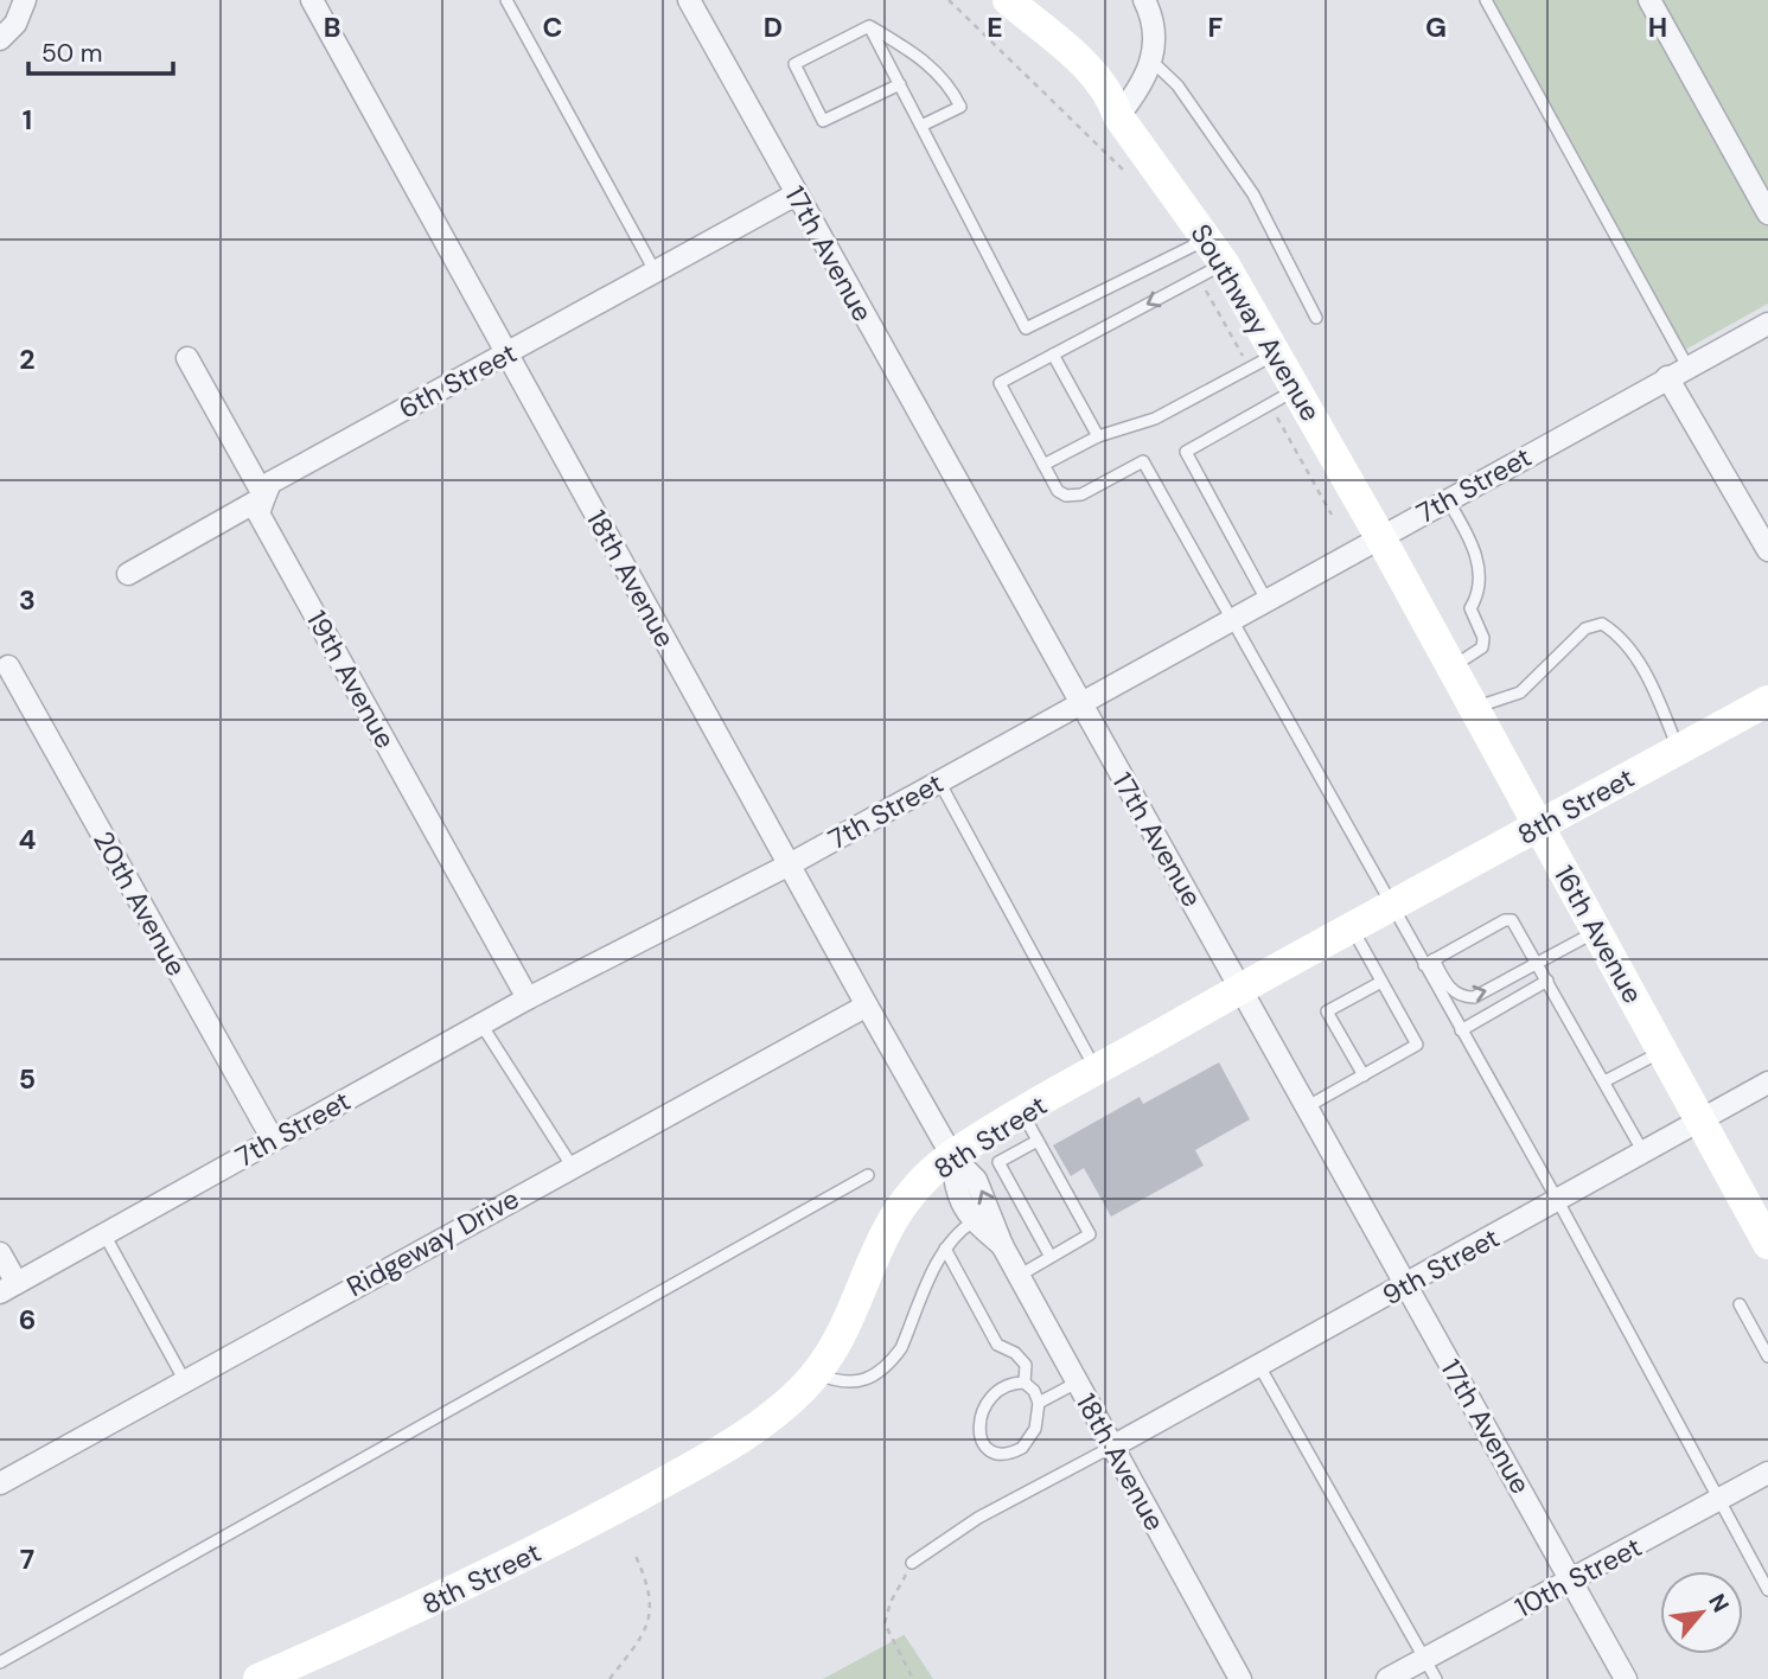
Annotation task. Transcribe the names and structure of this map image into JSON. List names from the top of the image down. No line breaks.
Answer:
{"streets":{"main road":["Southway Avenue","8th Street","16th Avenue"],"street":["17th Avenue","6th Street","7th Street","18th Avenue","19th Avenue","20th Avenue","Ridgeway Drive","9th Street","10th Street"]},"crossings":[["17th Avenue","6th Street"],["17th Avenue","7th Street"],["17th Avenue","8th Street"],["17th Avenue","9th Street"],["17th Avenue","10th Street"],["Southway Avenue","7th Street"],["Southway Avenue","16th Avenue"],["6th Street","18th Avenue"],["6th Street","19th Avenue"],["7th Street","18th Avenue"],["7th Street","19th Avenue"],["7th Street","20th Avenue"],["7th Street","16th Avenue"],["18th Avenue","8th Street"],["18th Avenue","Ridgeway Drive"],["18th Avenue","9th Street"],["8th Street","16th Avenue"],["16th Avenue","9th Street"]],"scale_bar":"50 m","north":"top right","grid":{"columns":["B","C","D","E","F","G","H"],"rows":["1","2","3","4","5","6","7"]}}
